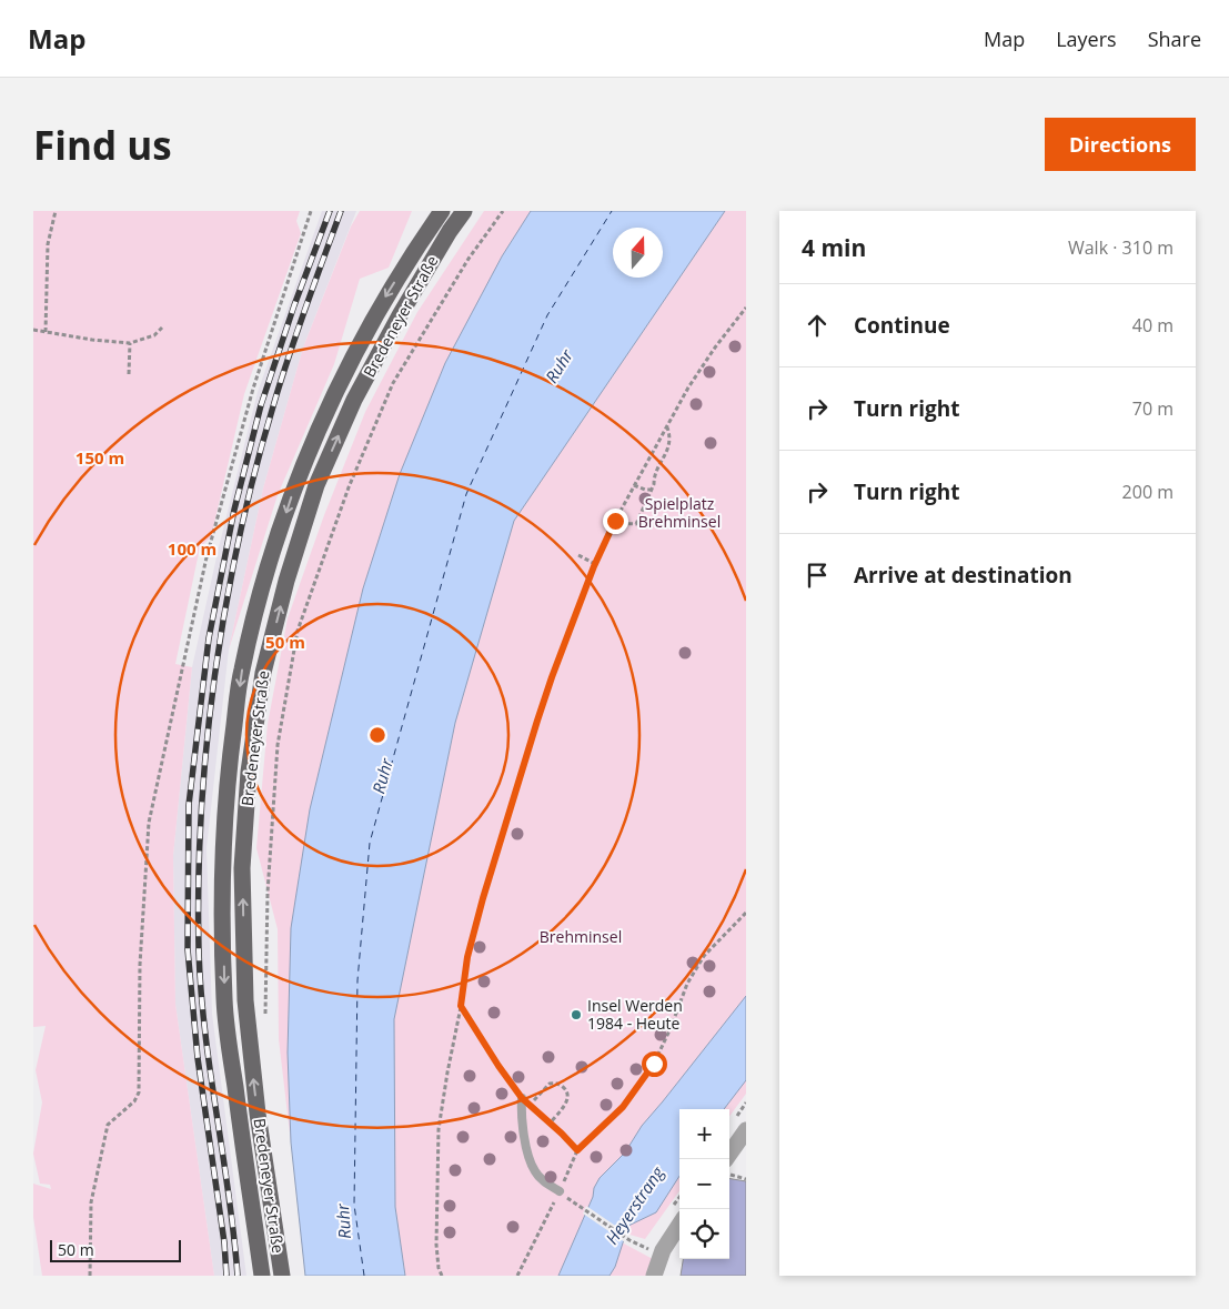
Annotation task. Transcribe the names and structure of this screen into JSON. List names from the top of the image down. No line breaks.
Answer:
{"streets":{"main road":["Bredeneyer Straße"]},"water":["Ruhr","Heyerstrang"],"parks":["Spielplatz Brehminsel","Brehminsel"],"places":["Insel Werden 1984 - Heute"],"scale_bar":"50 m","north":"top","page":{"header":"Map","nav":["Map","Layers","Share"],"buttons":"Directions","title":"Find us","heading":["4 min","Walk · 310 m"],"list":[["Continue","40 m"],["Turn right","70 m"],["Turn right","200 m"],"Arrive at destination"],"map_buttons":["+","−"],"scale":"50 m"},"rings":["150 m","100 m","50 m"]}
